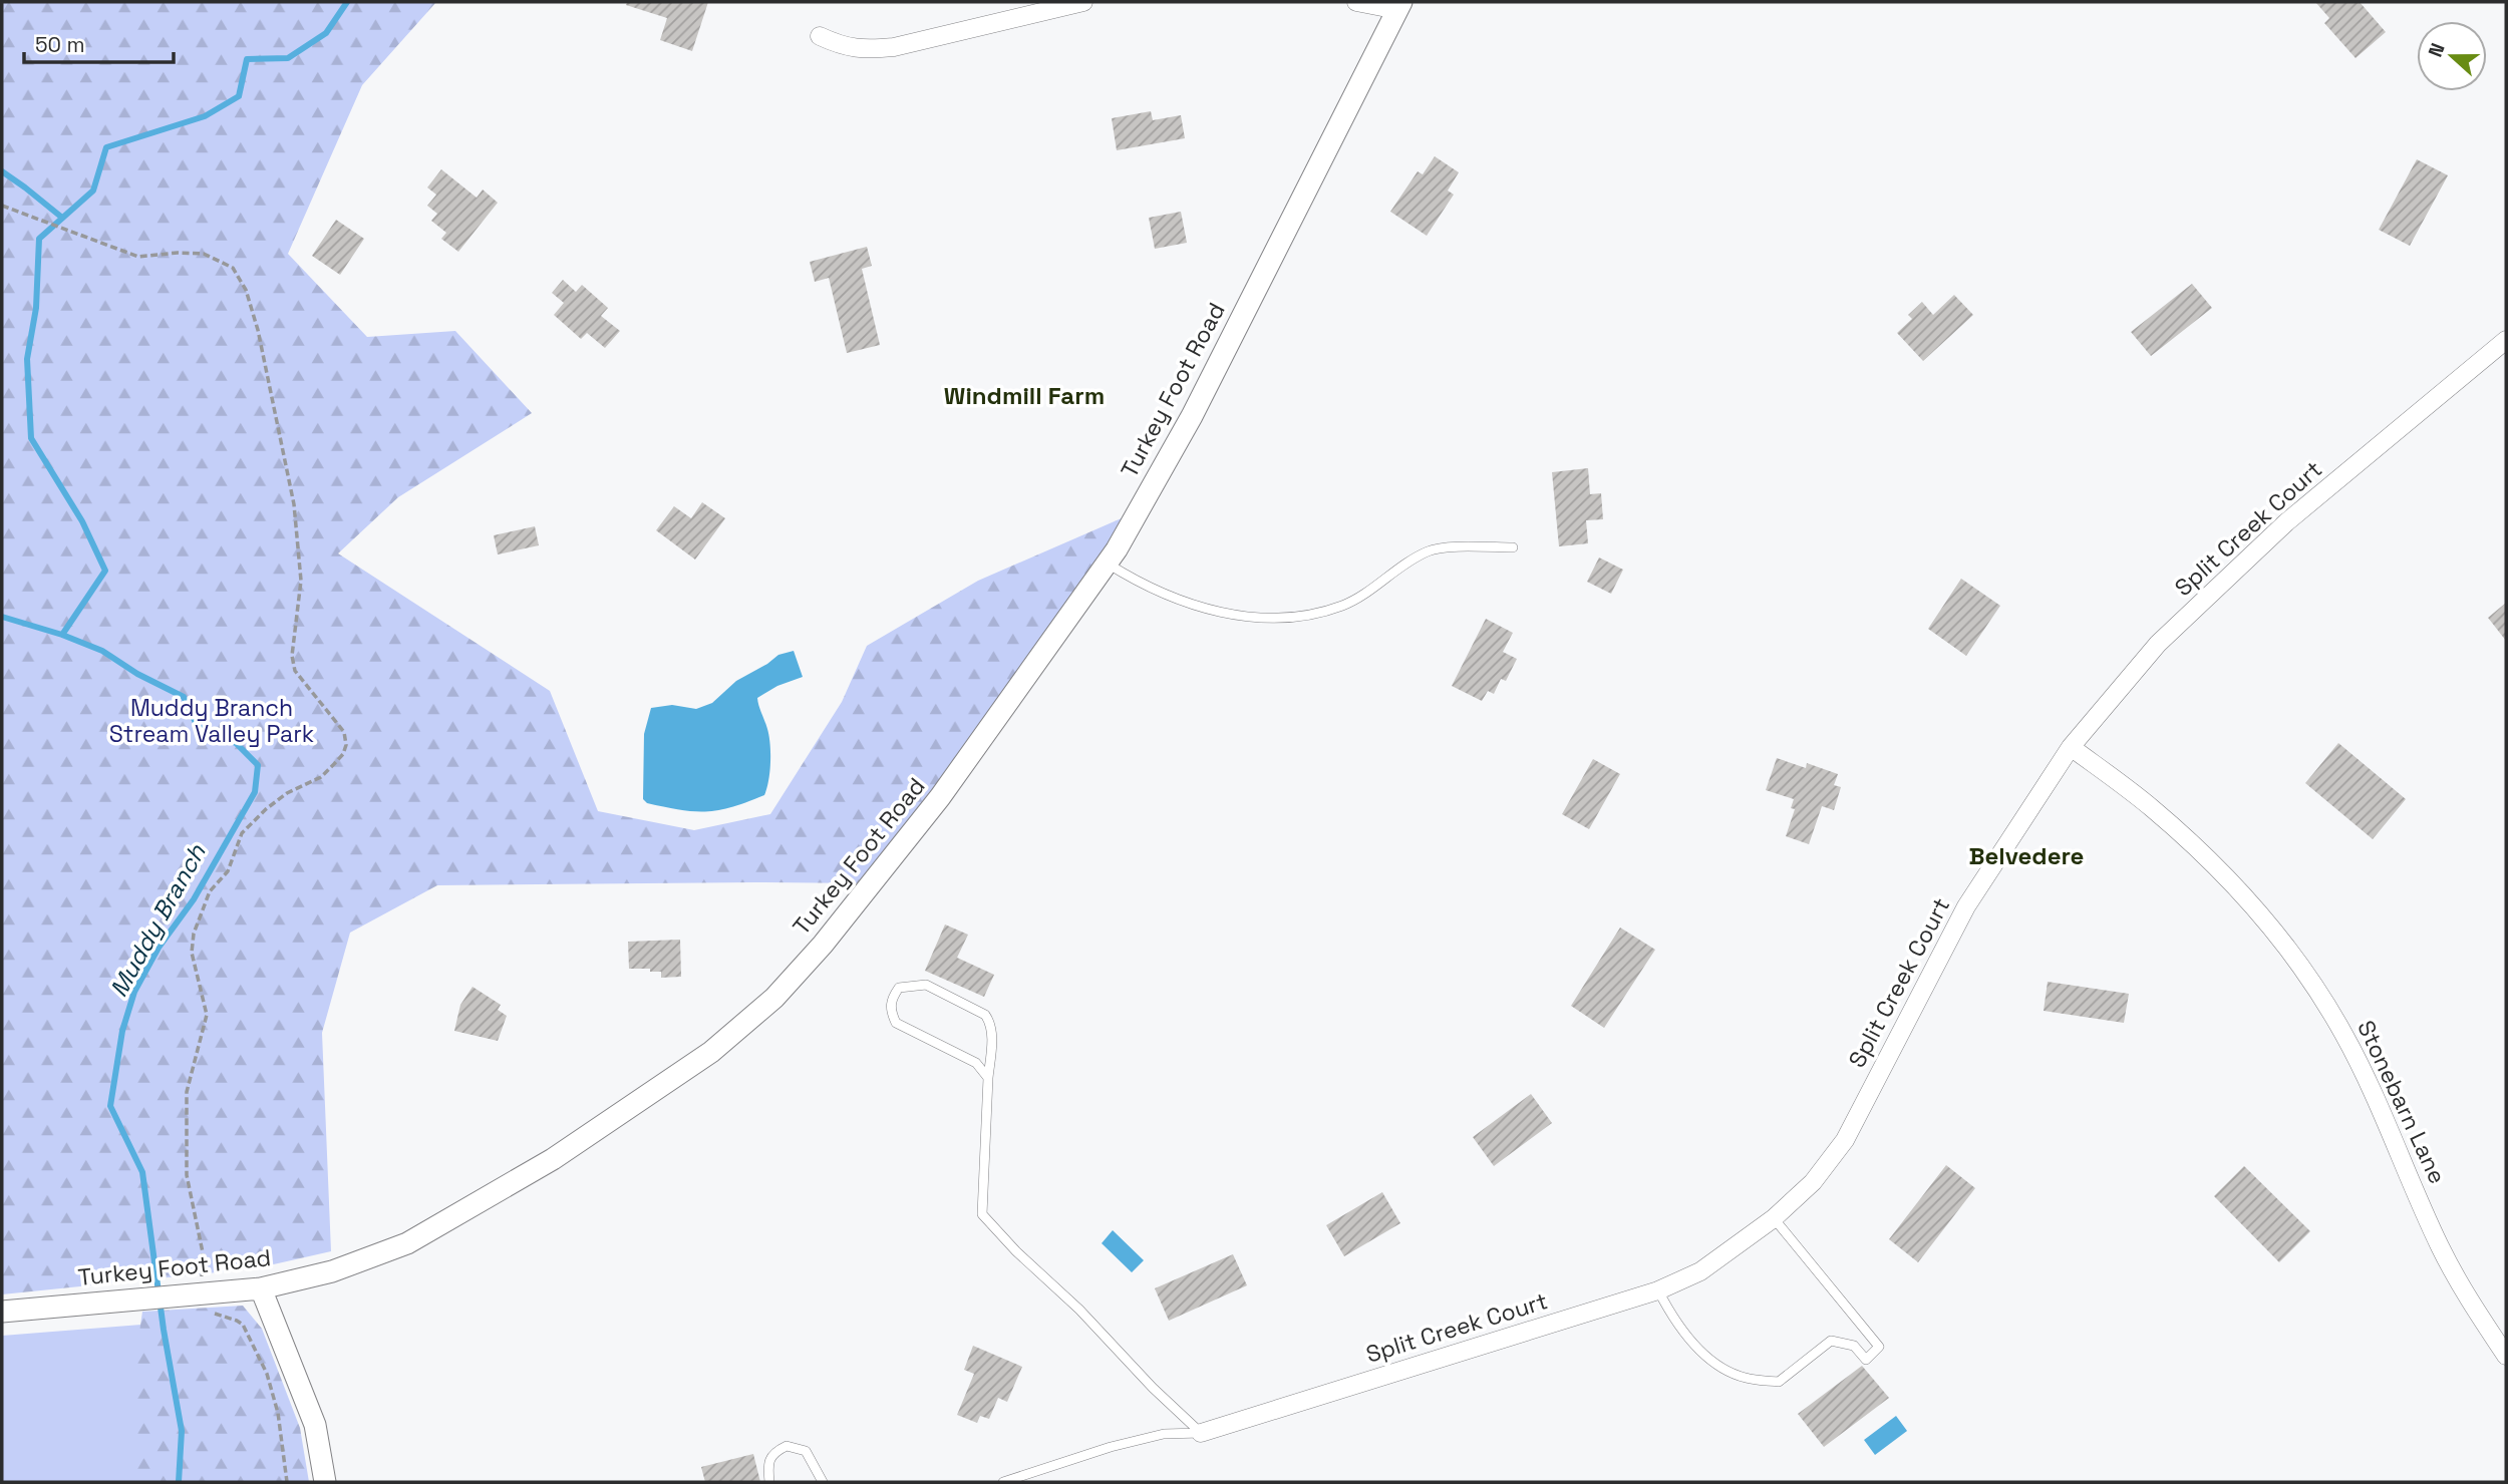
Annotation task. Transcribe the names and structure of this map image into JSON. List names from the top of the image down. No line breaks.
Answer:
{"streets":{"street":["Turkey Foot Road","Split Creek Court","Stonebarn Lane"]},"crossings":[["Split Creek Court","Stonebarn Lane"]],"districts":["Windmill Farm","Belvedere"],"water":["Muddy Branch"],"parks":["Muddy Branch Stream Valley Park"],"scale_bar":"50 m","north":"left"}
